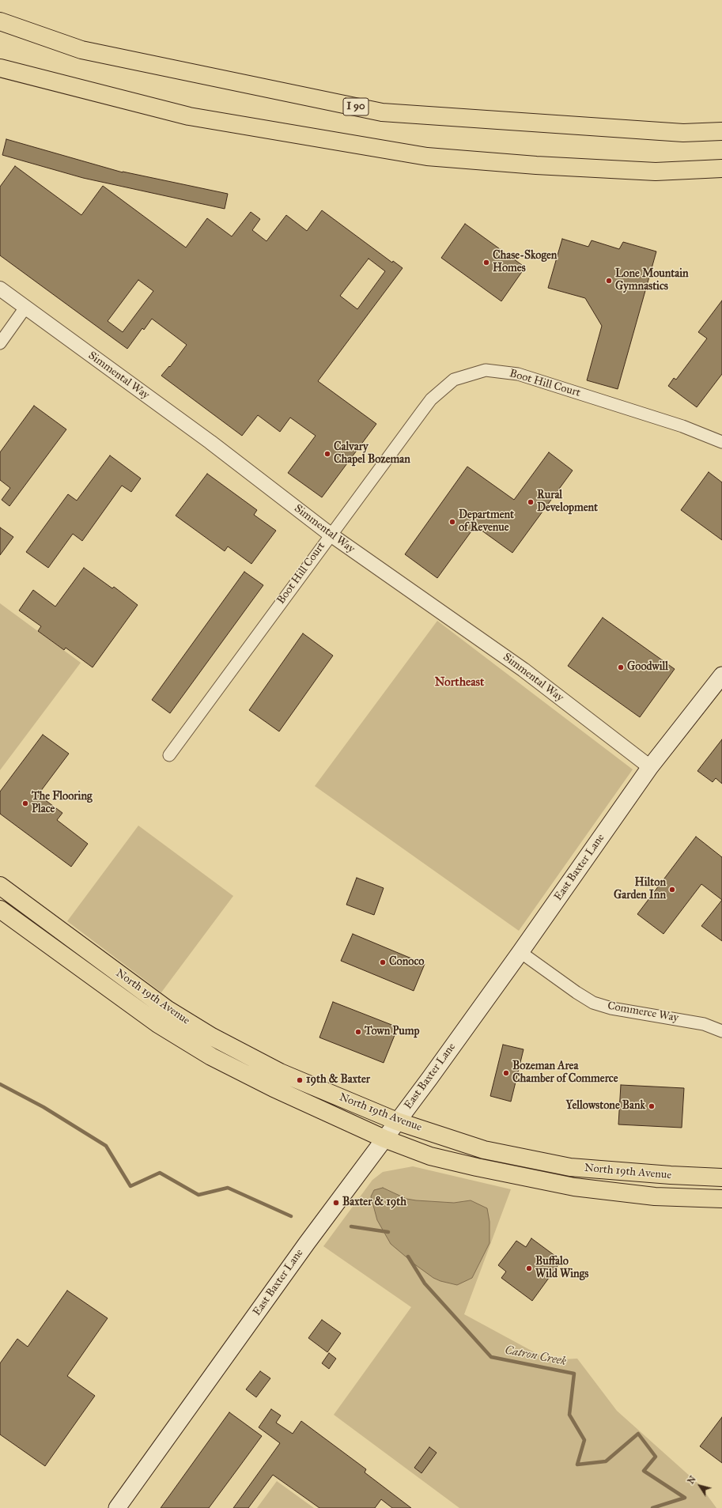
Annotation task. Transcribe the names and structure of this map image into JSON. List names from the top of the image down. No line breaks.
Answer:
{"streets":{"main road":["I 90","East Baxter Lane","North 19th Avenue"],"street":["Simmental Way","Boot Hill Court","Commerce Way"]},"crossings":[["Simmental Way","Boot Hill Court"],["Simmental Way","East Baxter Lane"],["East Baxter Lane","North 19th Avenue"],["East Baxter Lane","Commerce Way"]],"districts":["Northeast"],"water":["Catron Creek"],"places":["Chase-Skogen Homes","Lone Mountain Gymnastics","Calvary Chapel Bozeman","Rural Development","Department of Revenue","Goodwill","The Flooring Place","Hilton Garden Inn","Conoco","Town Pump","Bozeman Area Chamber of Commerce","19th & Baxter","Yellowstone Bank","Baxter & 19th","Buffalo Wild Wings"],"north":"top left"}
